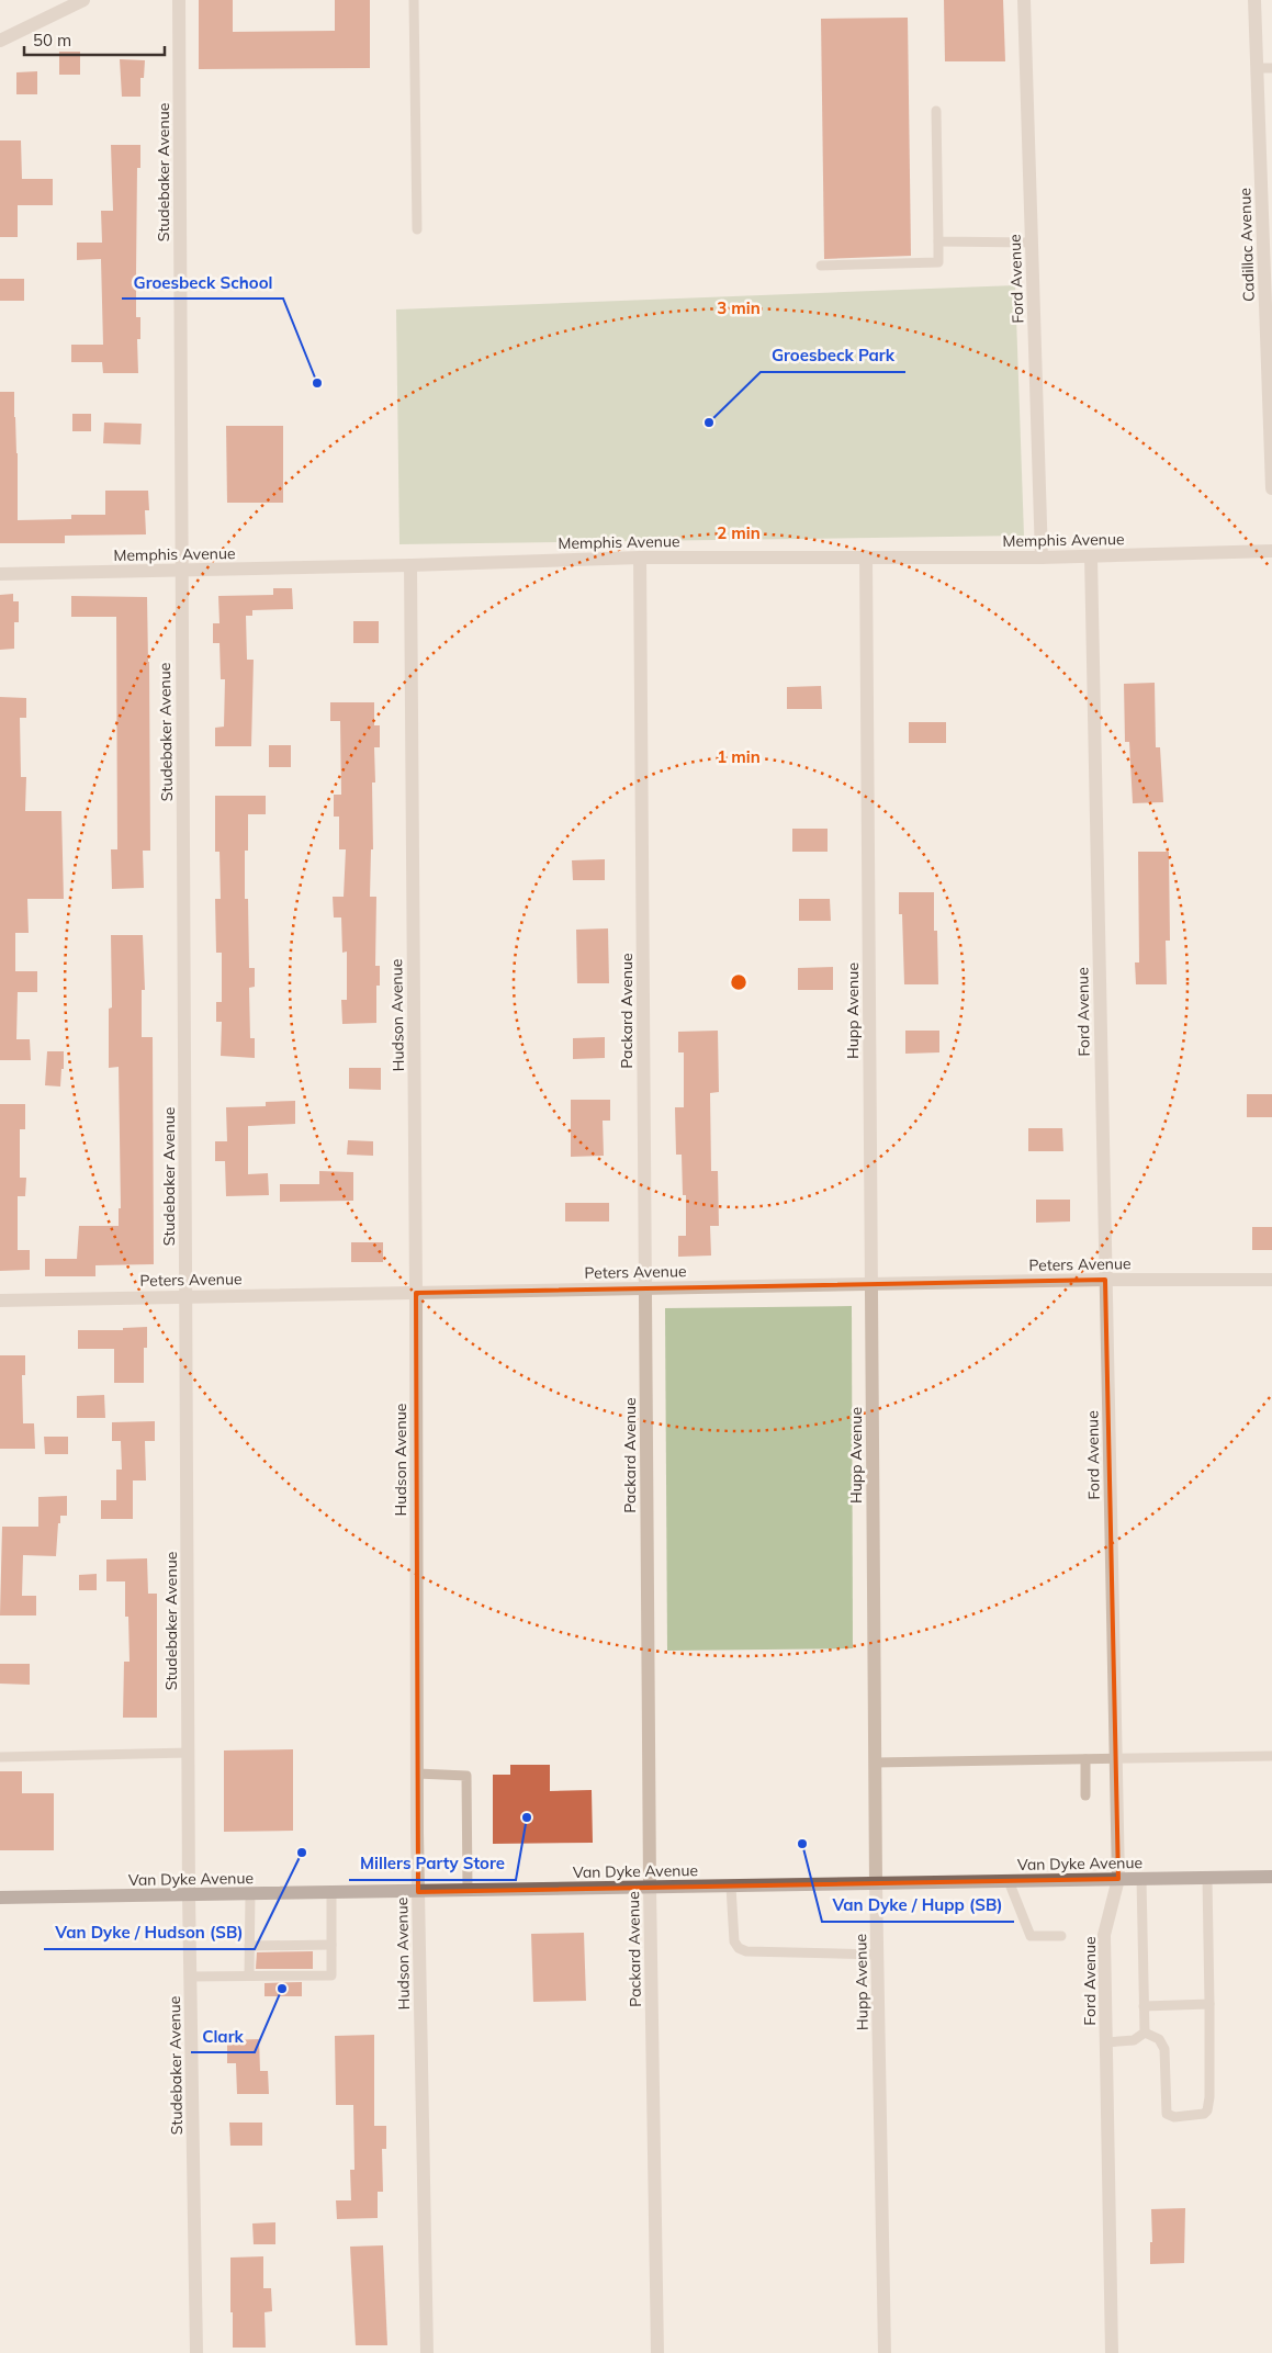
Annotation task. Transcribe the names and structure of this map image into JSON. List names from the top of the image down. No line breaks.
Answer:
{"streets":{"main road":["Van Dyke Avenue"],"street":["Studebaker Avenue","Cadillac Avenue","Ford Avenue","Memphis Avenue","Packard Avenue","Hupp Avenue","Hudson Avenue","Peters Avenue"]},"crossings":[["Studebaker Avenue","Memphis Avenue"],["Studebaker Avenue","Peters Avenue"],["Studebaker Avenue","Van Dyke Avenue"],["Ford Avenue","Memphis Avenue"],["Ford Avenue","Peters Avenue"],["Ford Avenue","Van Dyke Avenue"],["Memphis Avenue","Packard Avenue"],["Memphis Avenue","Hupp Avenue"],["Memphis Avenue","Hudson Avenue"],["Packard Avenue","Peters Avenue"],["Packard Avenue","Van Dyke Avenue"],["Hupp Avenue","Peters Avenue"],["Hupp Avenue","Van Dyke Avenue"],["Hudson Avenue","Peters Avenue"],["Hudson Avenue","Van Dyke Avenue"]],"places":["Groesbeck School","Groesbeck Park","Millers Party Store","Van Dyke / Hupp (SB)","Van Dyke / Hudson (SB)","Clark"],"scale_bar":"50 m","rings":["3 min","2 min","1 min"]}
